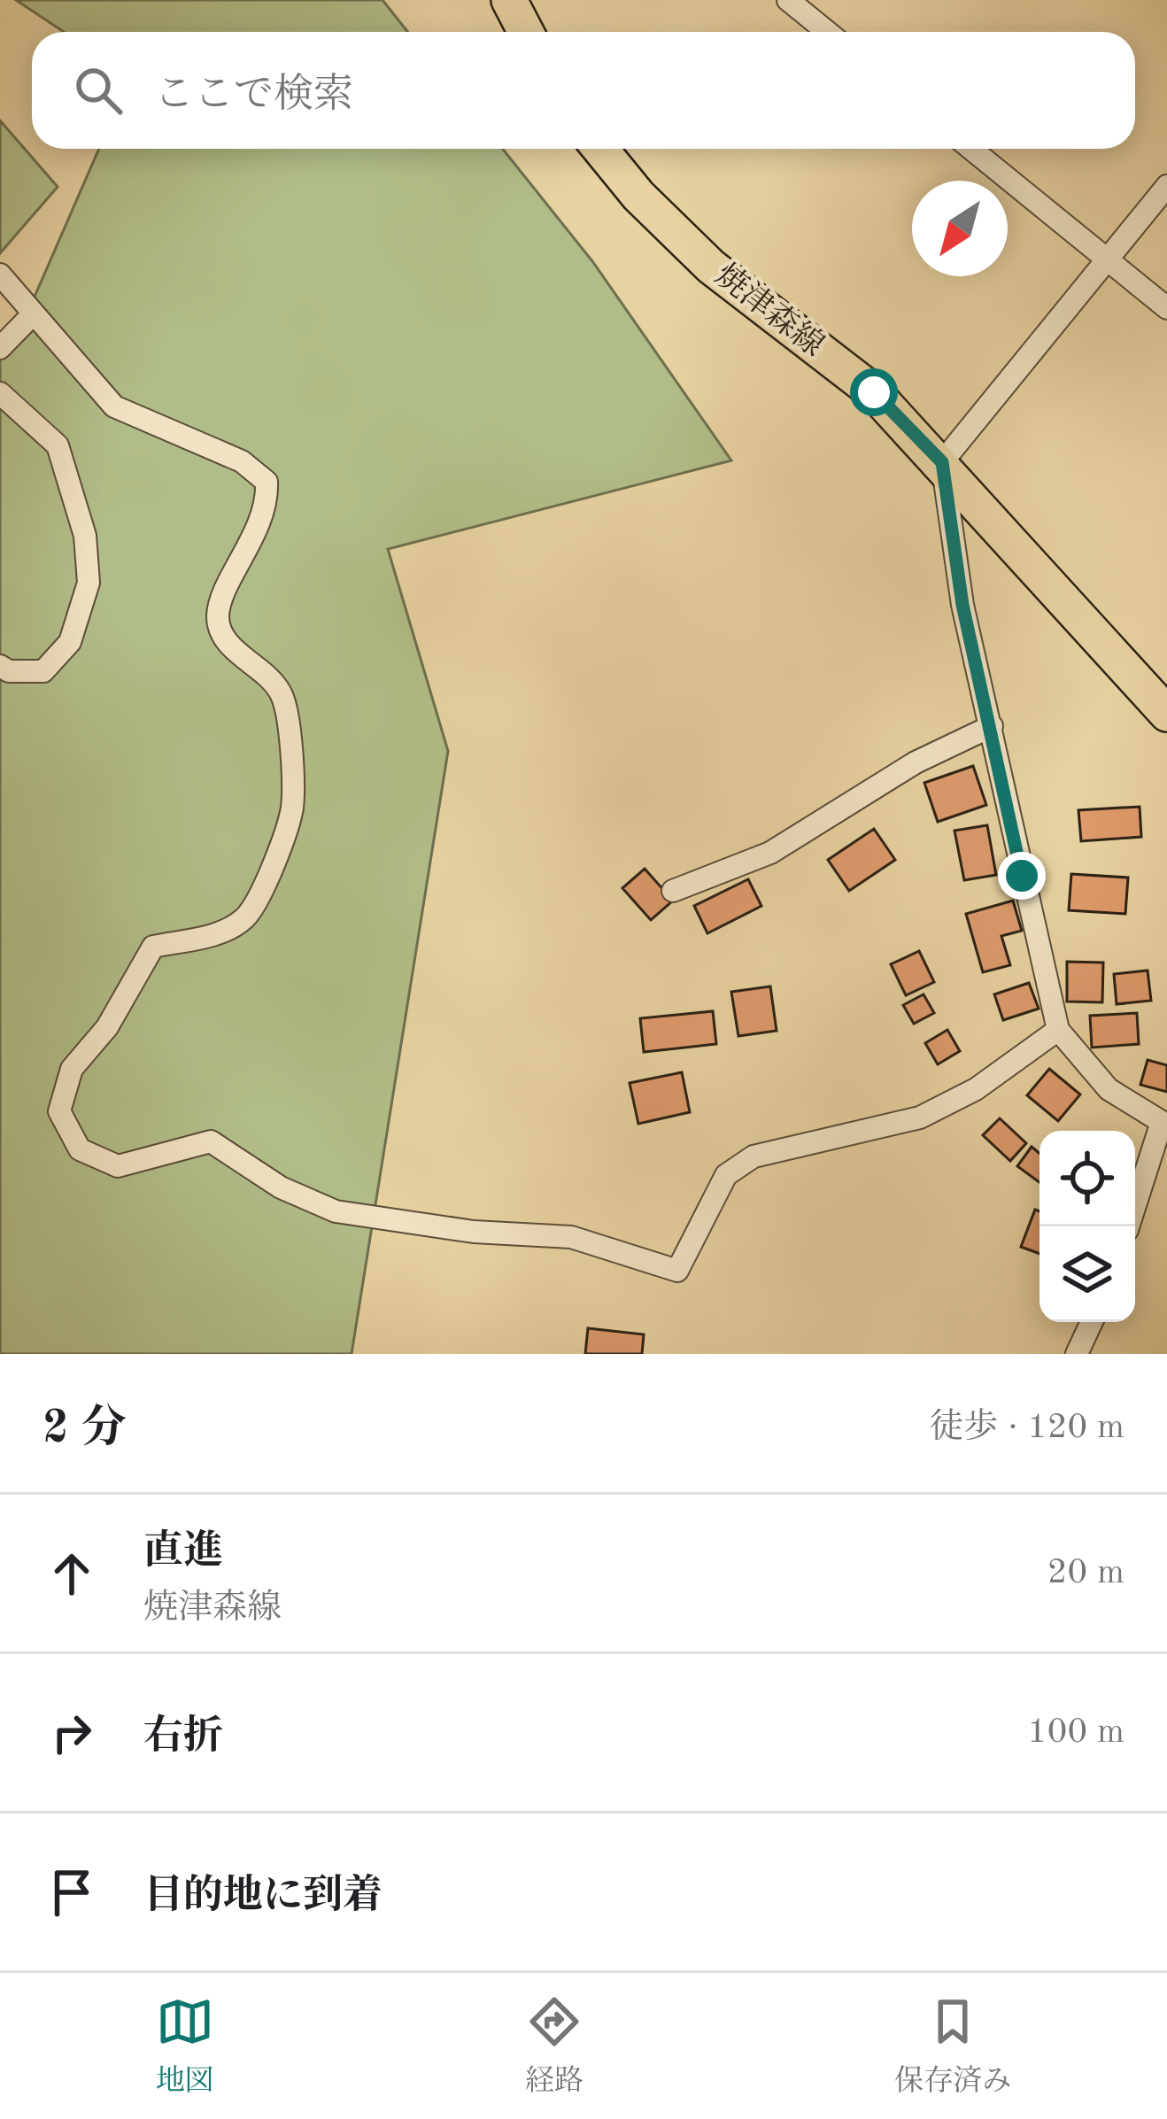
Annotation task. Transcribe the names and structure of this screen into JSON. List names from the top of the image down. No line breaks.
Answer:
{"streets":{"main road":["焼津森線"]},"north":"bottom left","page":{"search":"ここで検索","heading":["2 分","徒歩 · 120 m"],"list":[["直進","焼津森線","20 m"],["右折","100 m"],"目的地に到着"],"nav":["地図","経路","保存済み"]}}
